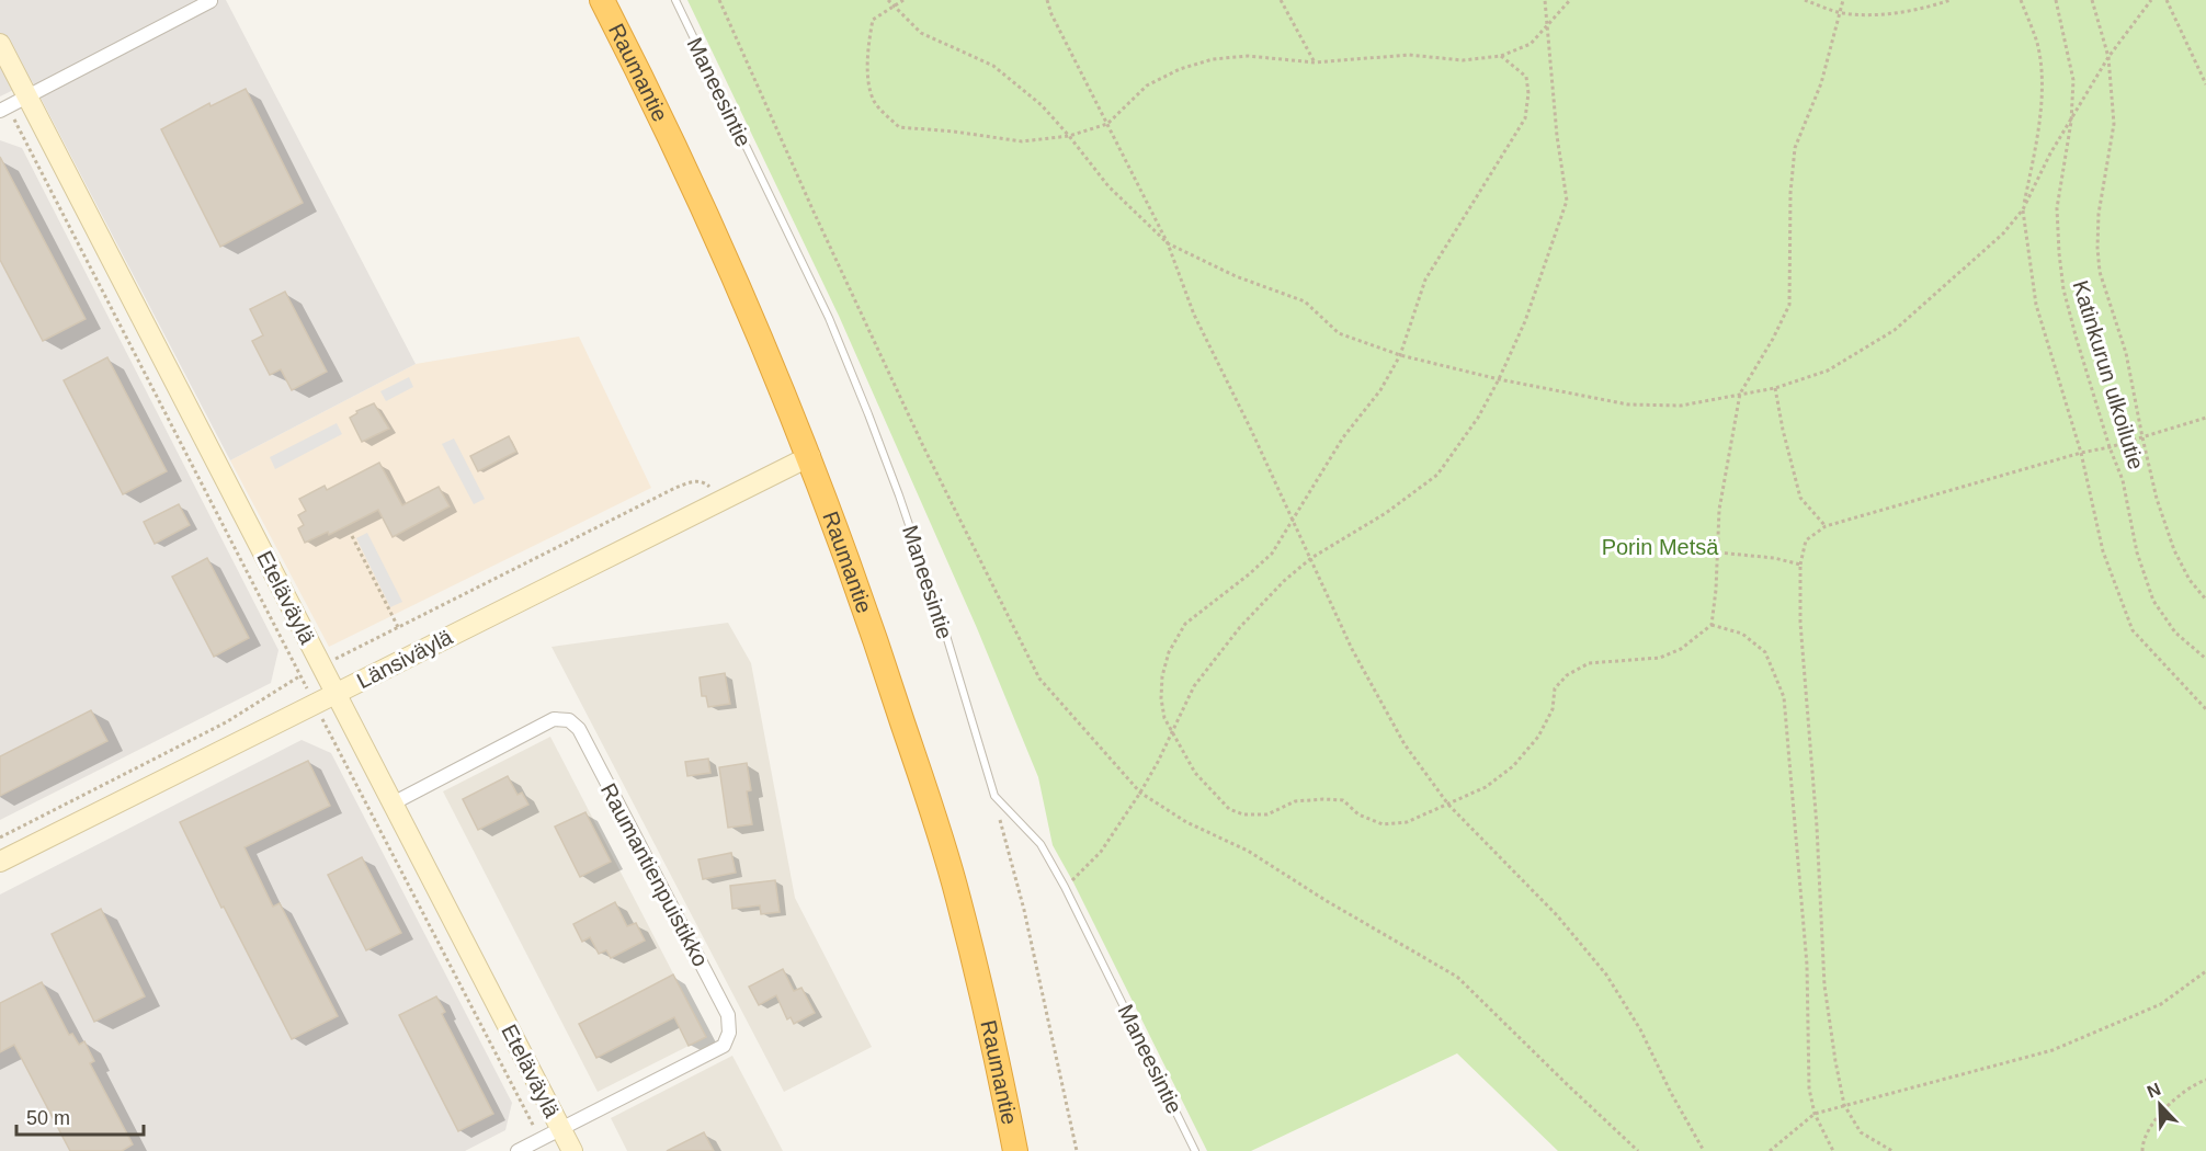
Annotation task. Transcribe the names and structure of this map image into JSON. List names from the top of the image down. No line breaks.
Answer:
{"streets":{"highway":["Raumantie"],"main road":["Eteläväylä","Länsiväylä"],"street":["Raumantienpuistikko"],"lane":["Maneesintie"],"path":["Katinkurun ulkoilutie"]},"crossings":[["Raumantie","Länsiväylä"],["Eteläväylä","Länsiväylä"],["Eteläväylä","Raumantienpuistikko"]],"parks":["Porin Metsä"],"scale_bar":"50 m","north":"top left"}
